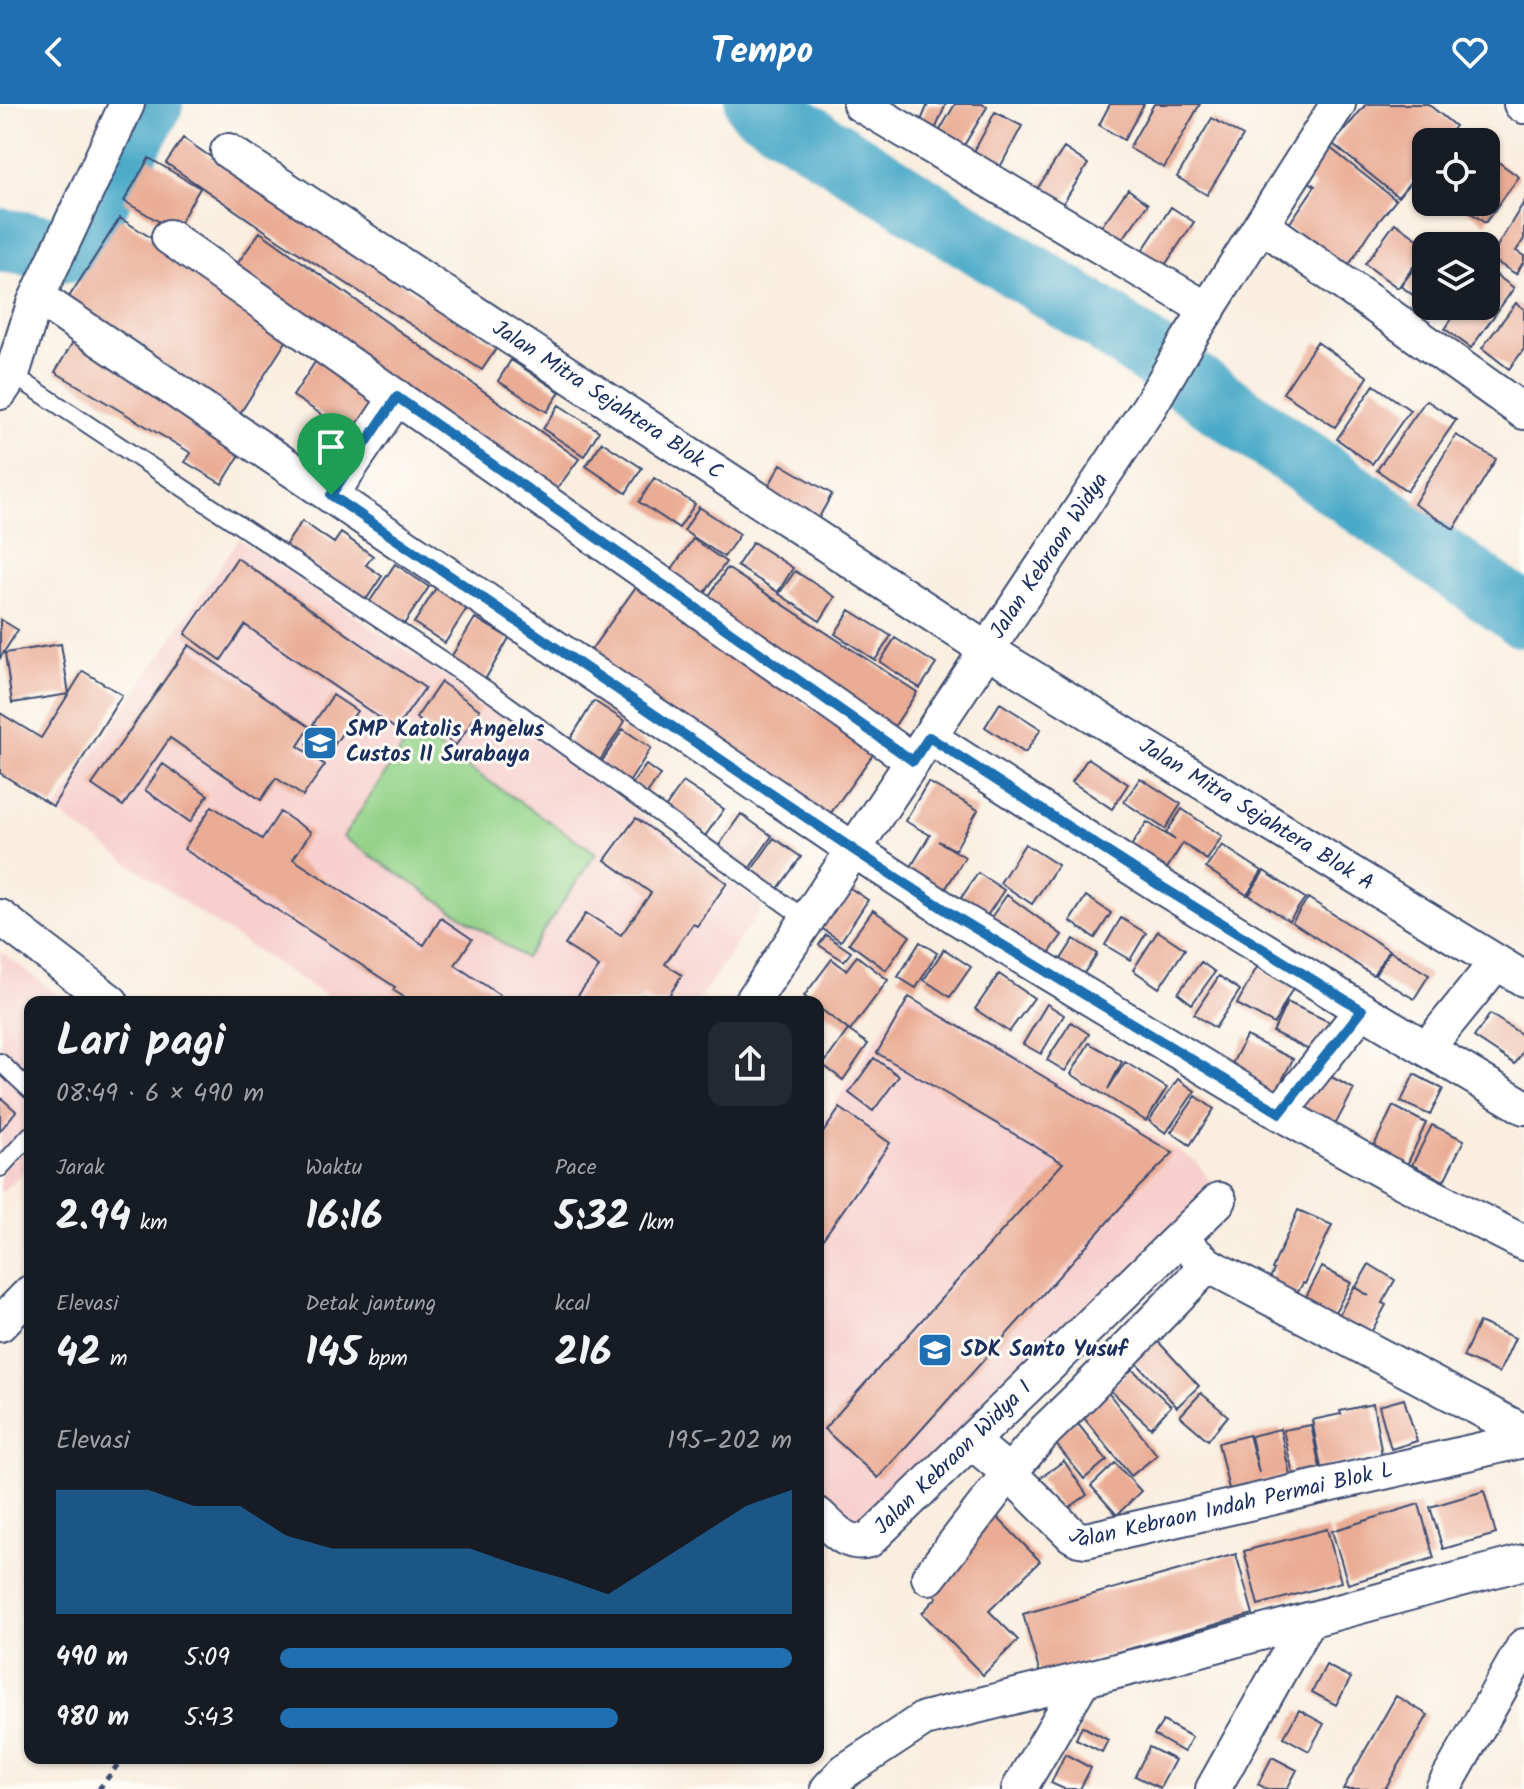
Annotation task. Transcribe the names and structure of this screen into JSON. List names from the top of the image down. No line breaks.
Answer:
{"streets":{"street":["Jalan Mitra Sejahtera Blok C","Jalan Kebraon Widya","Jalan Mitra Sejahtera Blok A","Jalan Kebraon Widya I","Jalan Kebraon Indah Permai Blok L"]},"crossings":[["Jalan Mitra Sejahtera Blok C","Jalan Kebraon Widya"],["Jalan Mitra Sejahtera Blok C","Jalan Mitra Sejahtera Blok A"],["Jalan Kebraon Widya","Jalan Mitra Sejahtera Blok A"],["Jalan Kebraon Widya I","Jalan Kebraon Indah Permai Blok L"]],"places":{"school or university":["SMP Katolis Angelus Custos II Surabaya","SDK Santo Yusuf"]},"page":{"header":"Tempo","heading":["Lari pagi","08:49 · 6 × 490 m"],"stats":[["Jarak","2.94 km"],["Waktu","16:16"],["Pace","5:32 /km"],["Elevasi","42 m"],["Detak jantung","145 bpm"],["kcal","216"]],"chart":["Elevasi","195–202 m"],"list":[{"name":"490 m","note":"5:09"},{"name":"980 m","note":"5:43"}]}}
